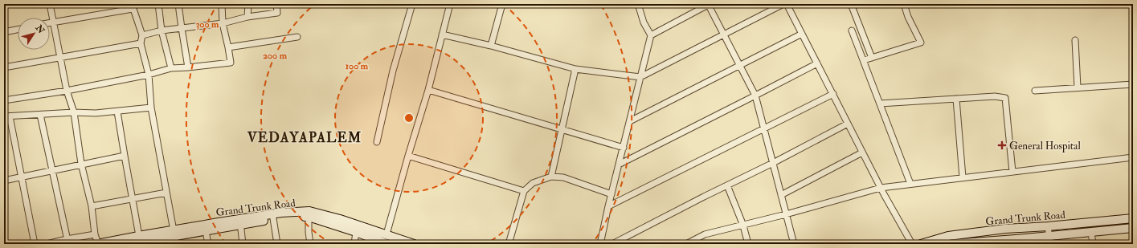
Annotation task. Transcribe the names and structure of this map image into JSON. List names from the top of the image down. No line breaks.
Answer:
{"streets":{"main road":["Grand Trunk Road"]},"districts":["VEDAYAPALEM"],"places":{"health":["General Hospital"]},"north":"top right","rings":["300 m","200 m","100 m"]}
